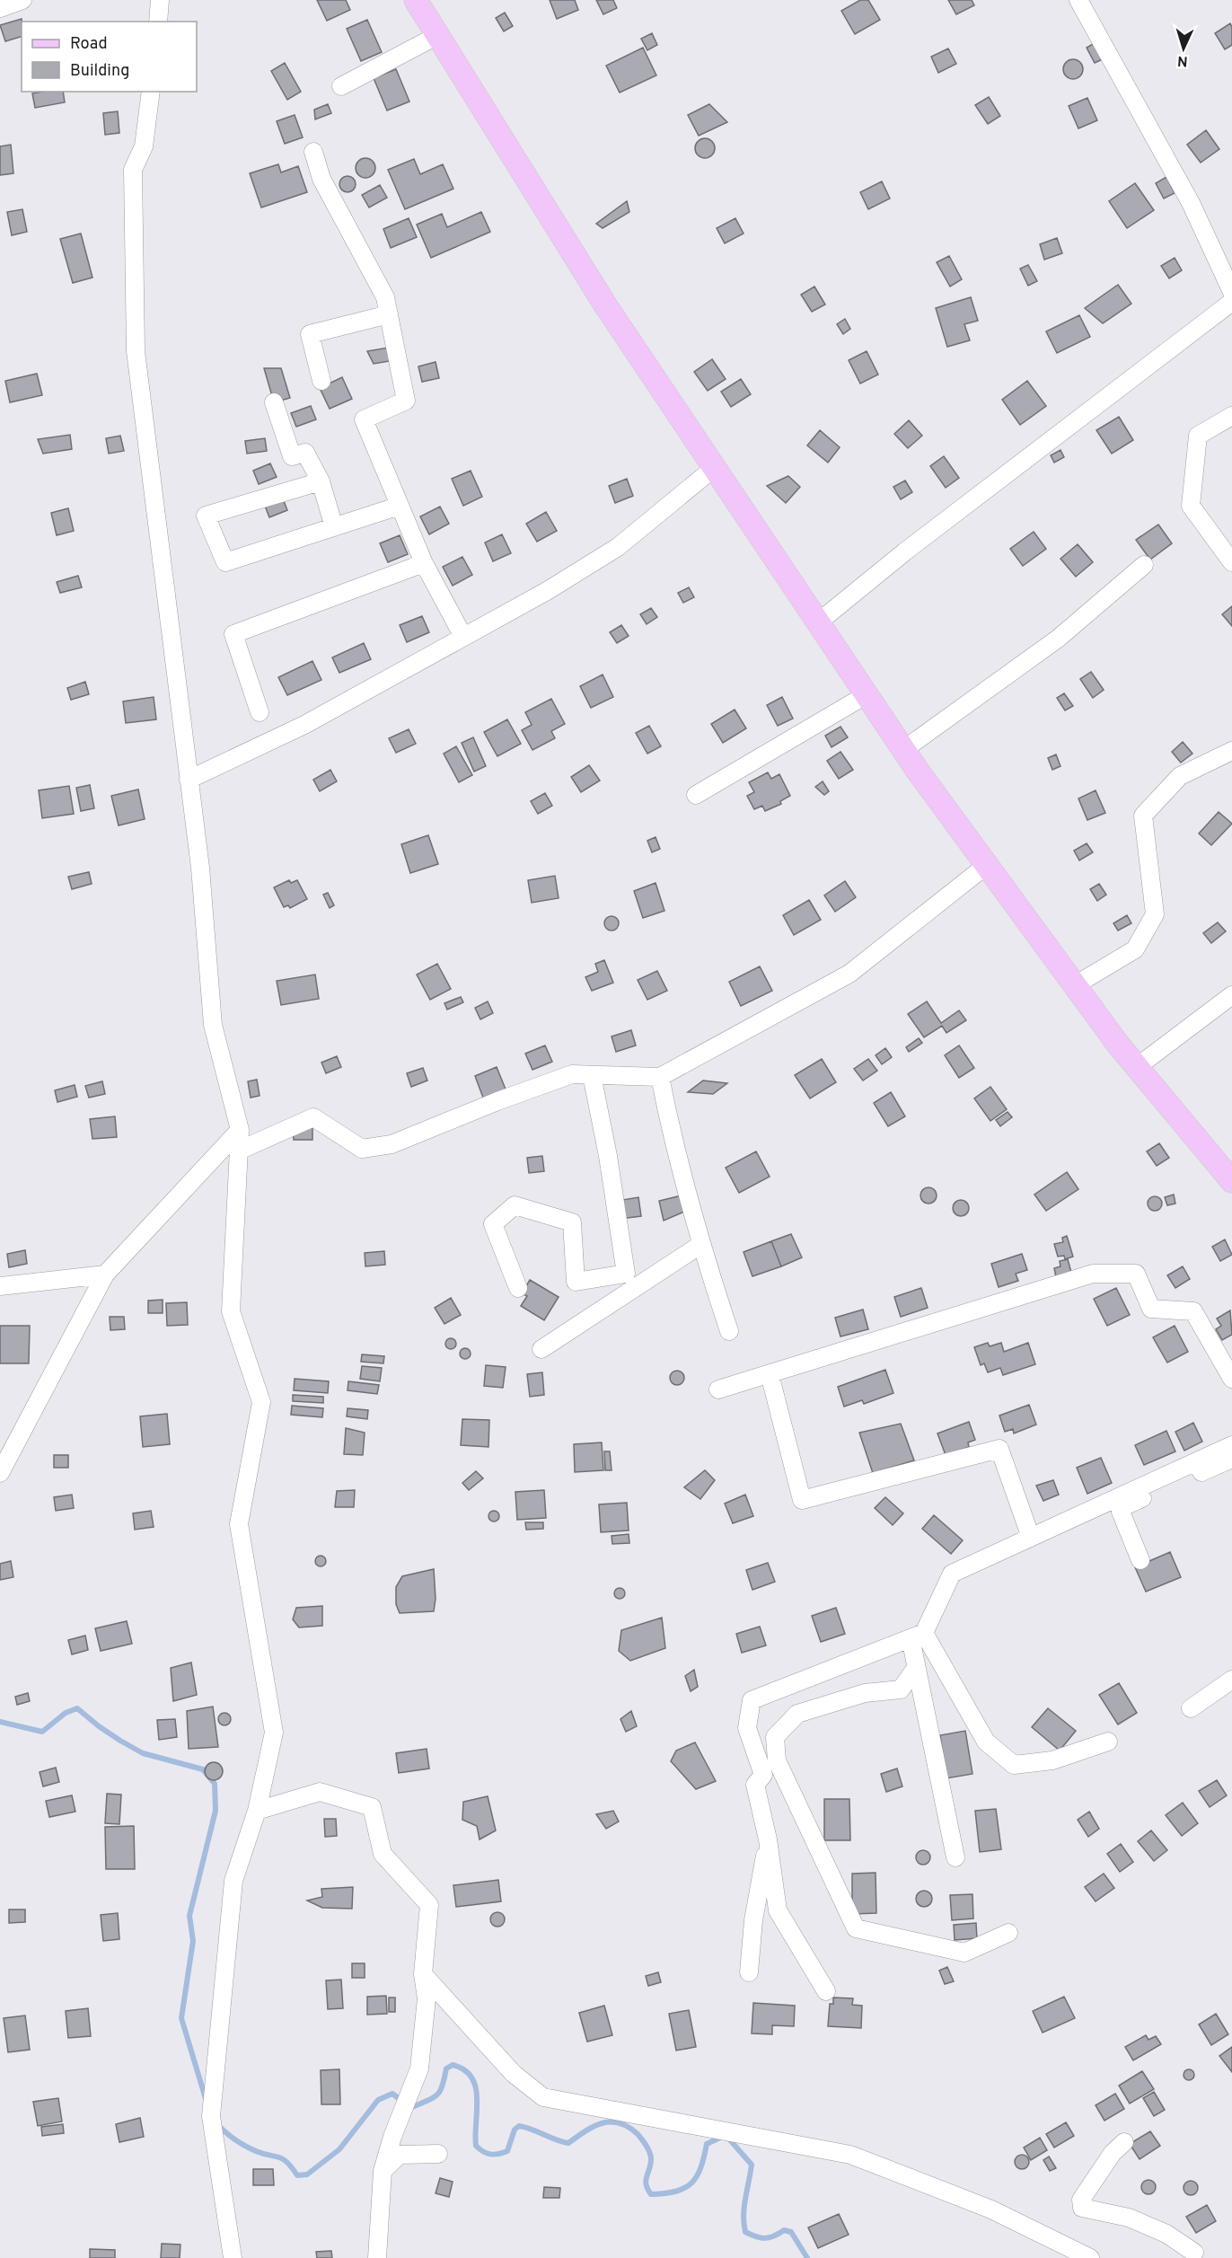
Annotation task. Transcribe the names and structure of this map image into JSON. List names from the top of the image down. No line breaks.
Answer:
{"legend":["Road","Building"],"north":"bottom"}
